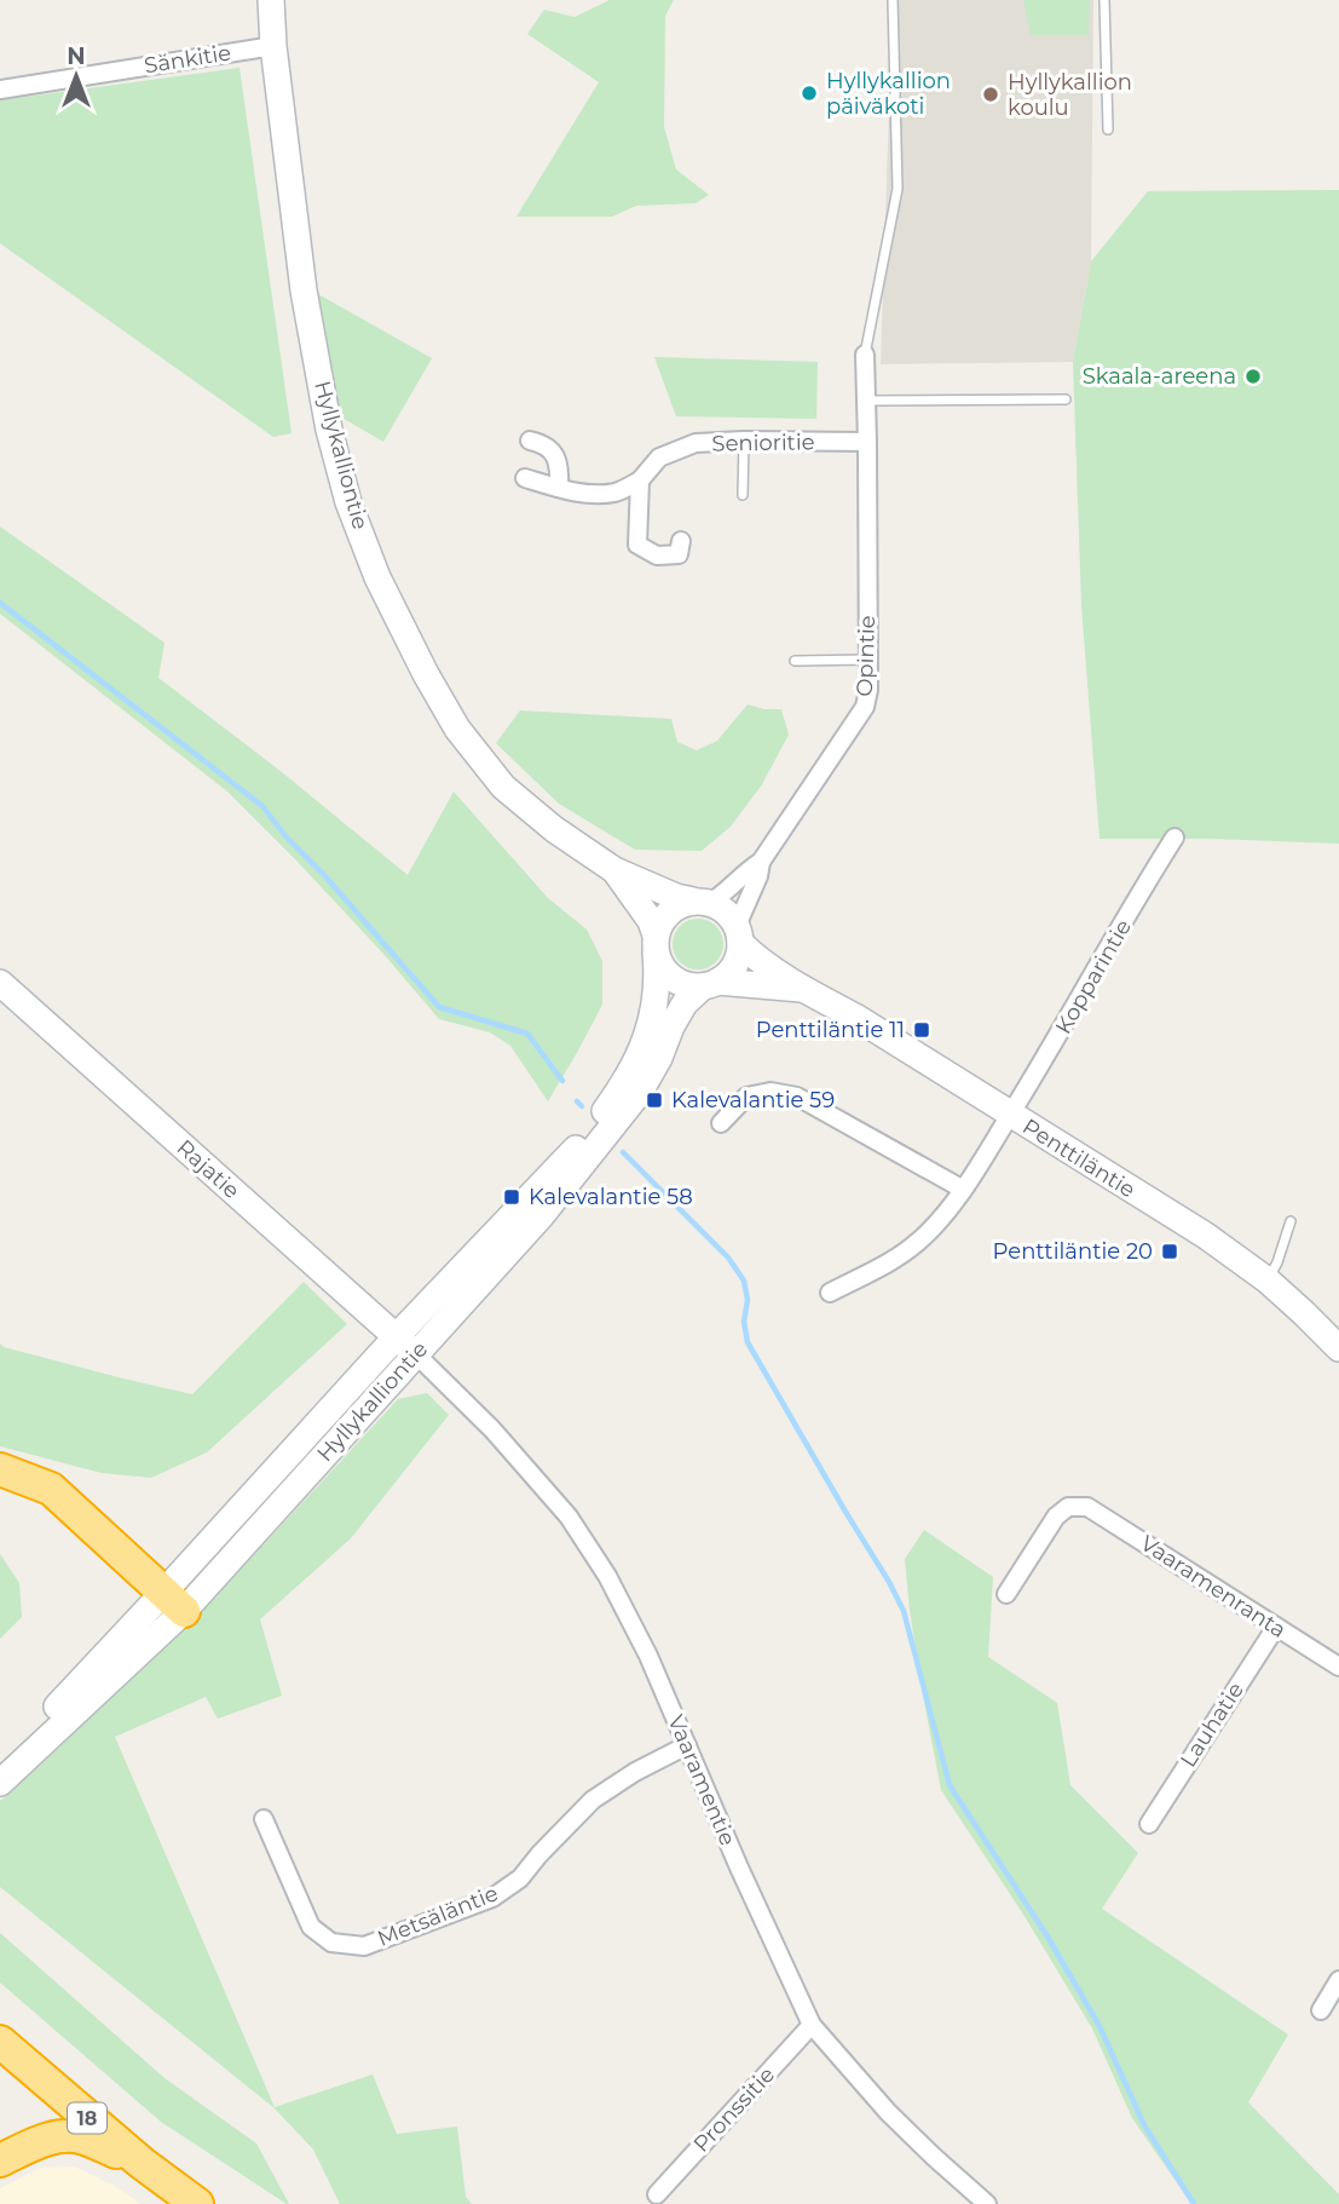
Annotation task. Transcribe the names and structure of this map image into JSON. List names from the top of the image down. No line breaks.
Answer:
{"streets":{"highway":["18"],"main road":["Hyllykalliontie","Penttiläntie","Rajatie"],"street":["Sänkitie","Senioritie","Opintie","Kopparintie","Vaaramenranta","Lauhatie","Vaaramentie","Metsäläntie","Pronssitie"]},"crossings":[["Sänkitie","Hyllykalliontie"],["Senioritie","Opintie"],["Hyllykalliontie","Opintie"],["Hyllykalliontie","Penttiläntie"],["Hyllykalliontie","Rajatie"],["Hyllykalliontie","Vaaramentie"],["Opintie","Penttiläntie"],["Kopparintie","Penttiläntie"],["Rajatie","Vaaramentie"],["Vaaramenranta","Lauhatie"],["Vaaramentie","Metsäläntie"],["Vaaramentie","Pronssitie"]],"places":{"other":["Hyllykallion päiväkoti","Hyllykallion koulu","Skaala-areena"],"transit":["Penttiläntie 11","Kalevalantie 59","Kalevalantie 58","Penttiläntie 20"]},"north":"top"}
